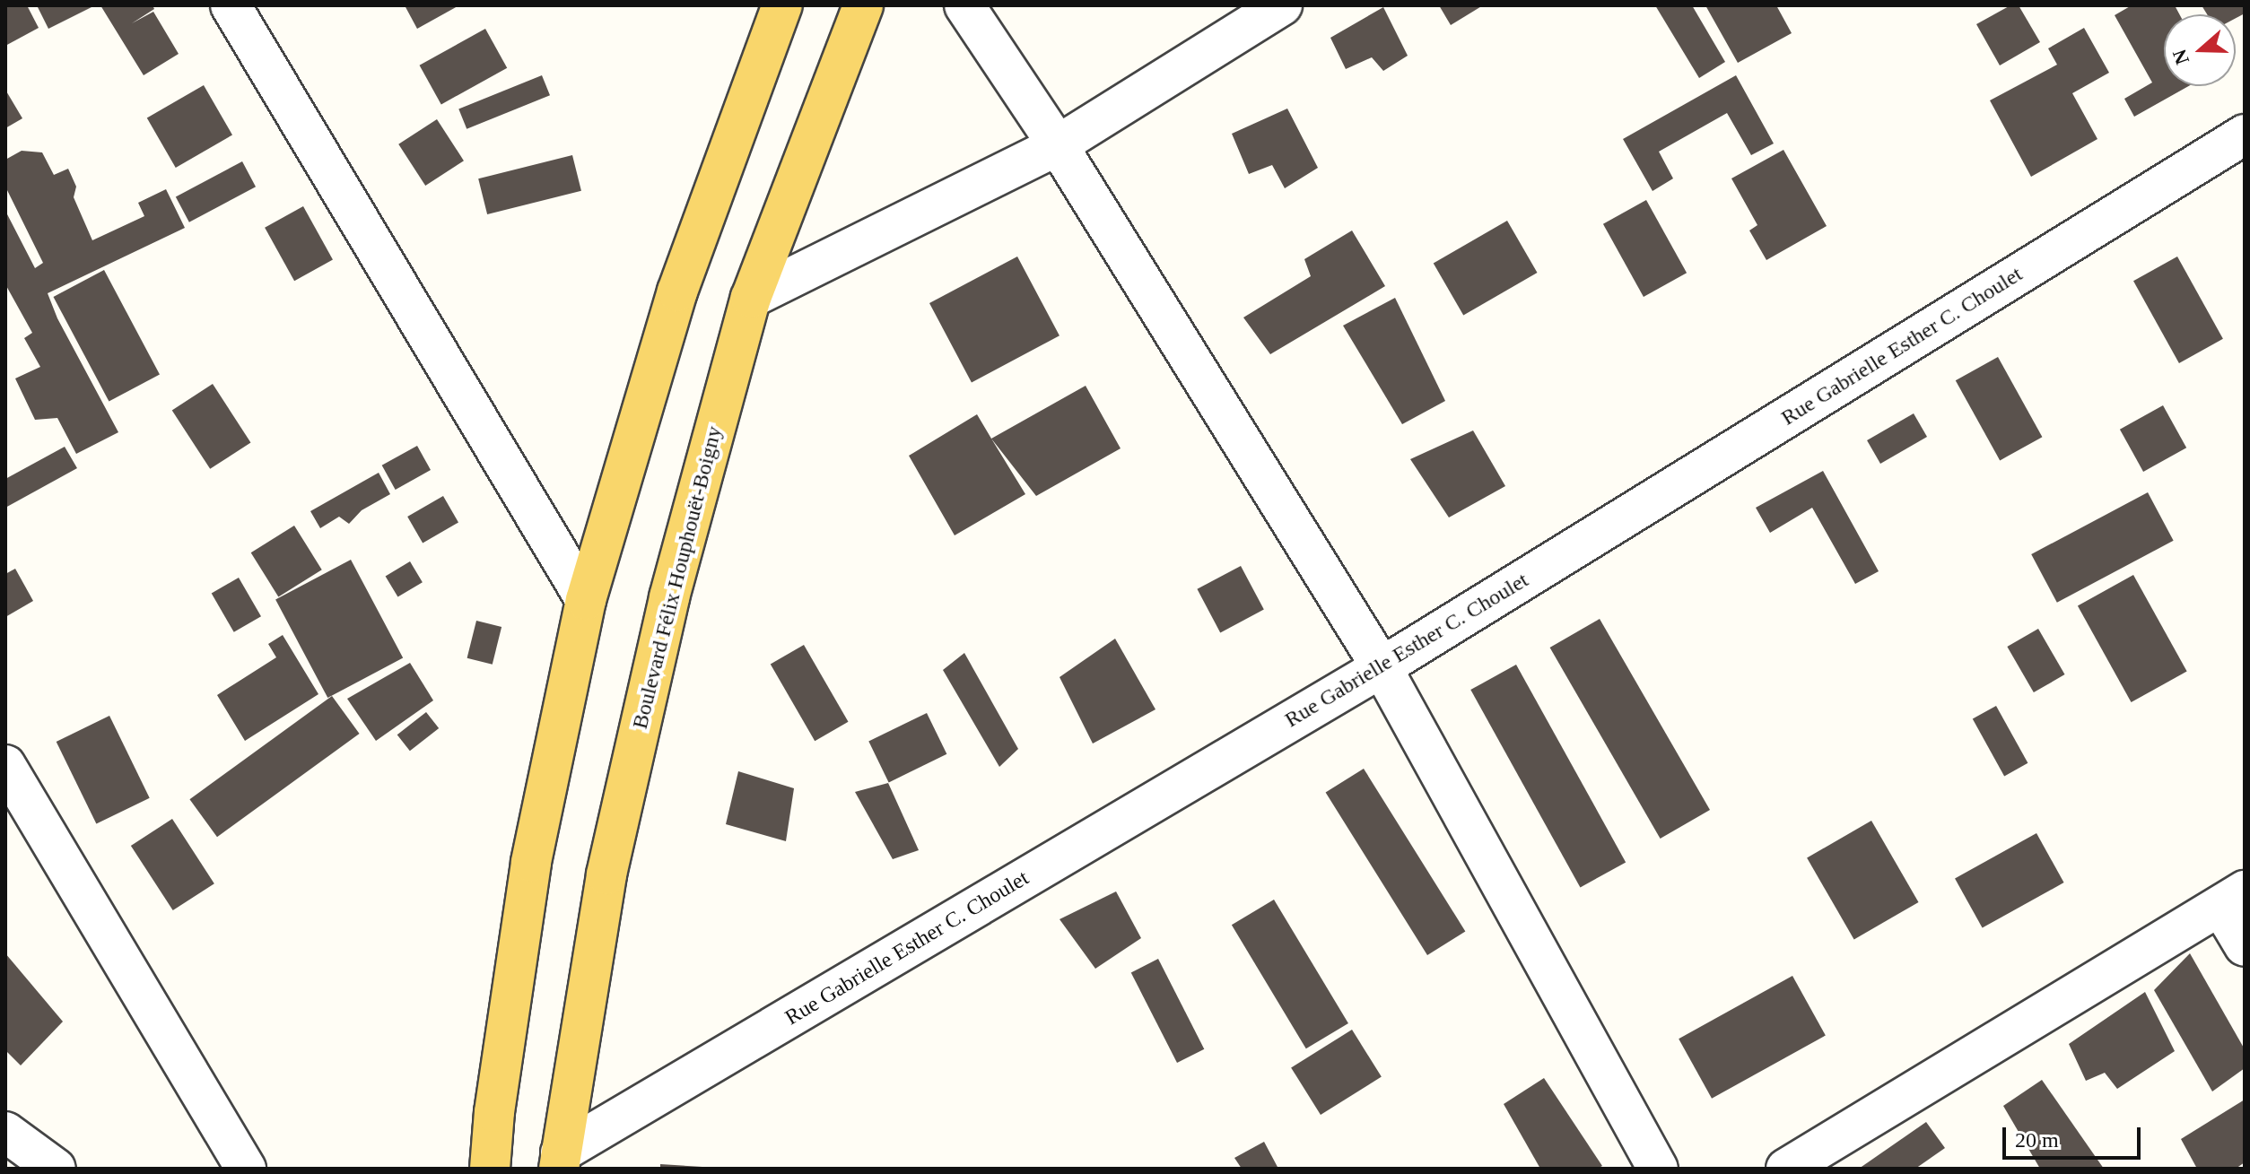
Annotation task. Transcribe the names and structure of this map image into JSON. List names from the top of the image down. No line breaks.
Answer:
{"streets":{"main road":["Boulevard Félix Houphouët-Boigny"],"street":["Rue Gabrielle Esther C. Choulet"]},"crossings":[["Rue Gabrielle Esther C. Choulet","Boulevard Félix Houphouët-Boigny"]],"scale_bar":"20 m","north":"left"}
